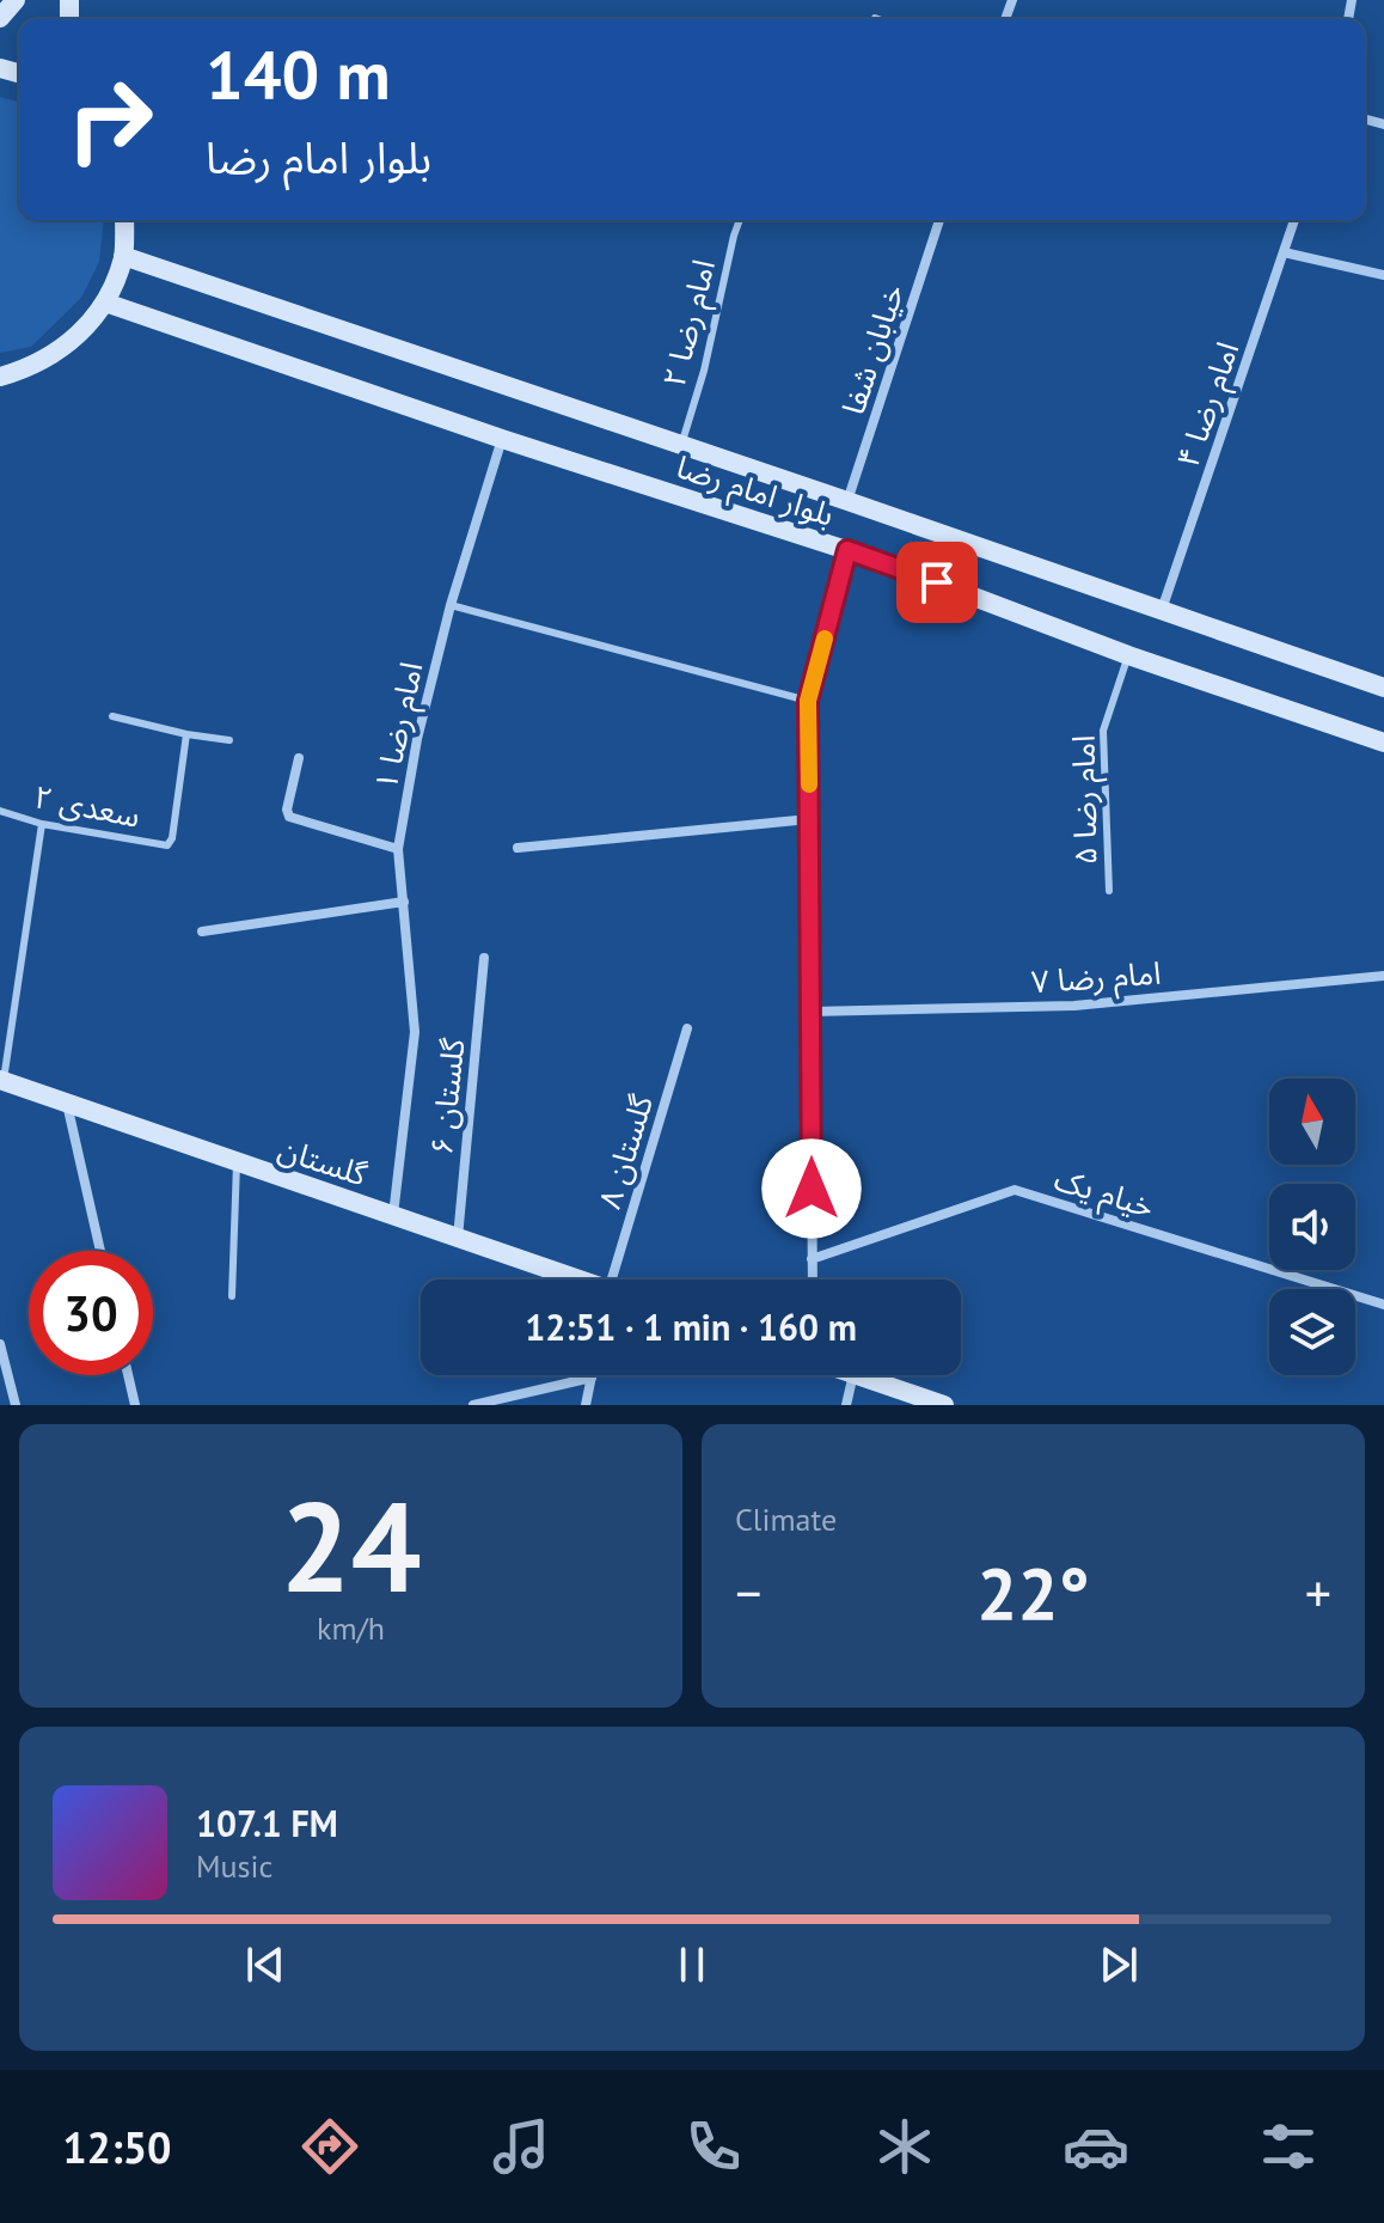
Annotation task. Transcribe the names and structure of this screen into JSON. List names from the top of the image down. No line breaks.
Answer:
{"streets":{"main road":["بلوار امام رضا","گلستان"],"street":["خیابان شفا","امام رضا ۴","امام رضا ۱","امام رضا ۷","گلستان ۶","گلستان ۸","خیام یک"],"lane":["امام رضا ۲","امام رضا ۵","سعدی ۲"]},"crossings":[["امام رضا ۲","بلوار امام رضا"],["خیابان شفا","بلوار امام رضا"],["امام رضا ۴","بلوار امام رضا"],["بلوار امام رضا","امام رضا ۱"],["بلوار امام رضا","امام رضا ۵"],["امام رضا ۱","گلستان"],["گلستان ۶","گلستان"]],"north":"top","page":{"turn":["140 m","بلوار امام رضا"],"limit":"30","trip":"12:51 · 1 min · 160 m","tile":[["24","km/h"],"Climate"],"heat":["−","22°","+"],"song":["107.1 FM","Music"],"tabs":"12:50"}}
